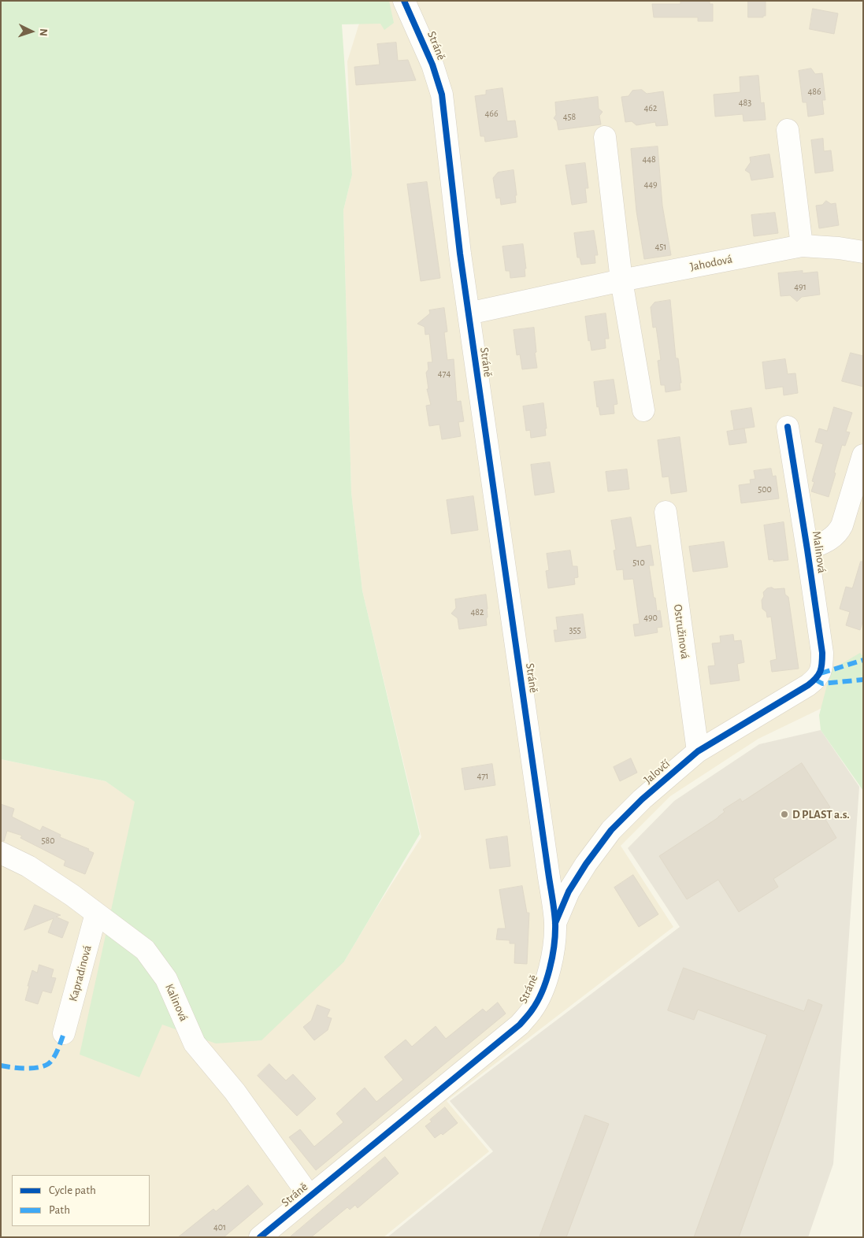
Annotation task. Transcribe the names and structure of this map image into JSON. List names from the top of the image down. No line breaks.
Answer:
{"streets":{"street":["Stráně","Jahodová","Malinová","Ostružinová","Jalovčí","Kapradinová","Kalinová"]},"crossings":[["Stráně","Jahodová"],["Stráně","Jalovčí"],["Stráně","Kalinová"],["Malinová","Jalovčí"],["Ostružinová","Jalovčí"],["Kapradinová","Kalinová"]],"places":["D PLAST a.s."],"house_numbers":["486","483","462","466","458","448","449","451","491","474","500","510","482","490","355","471","580","401"],"legend":["Cycle path","Path"],"north":"right"}
